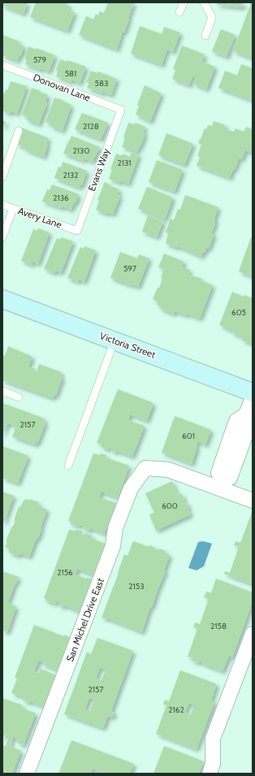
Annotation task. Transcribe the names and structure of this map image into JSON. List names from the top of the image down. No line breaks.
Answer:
{"streets":{"main road":["Victoria Street"],"street":["San Michel Drive East"],"lane":["Donovan Lane","Evans Way","Avery Lane"]},"crossings":[["Donovan Lane","Evans Way"],["Evans Way","Avery Lane"]],"house_numbers":["579","581","583","2128","2130","2131","2132","2136","597","605","2157","601","600","2156","2153","2158","2157","2162"]}
